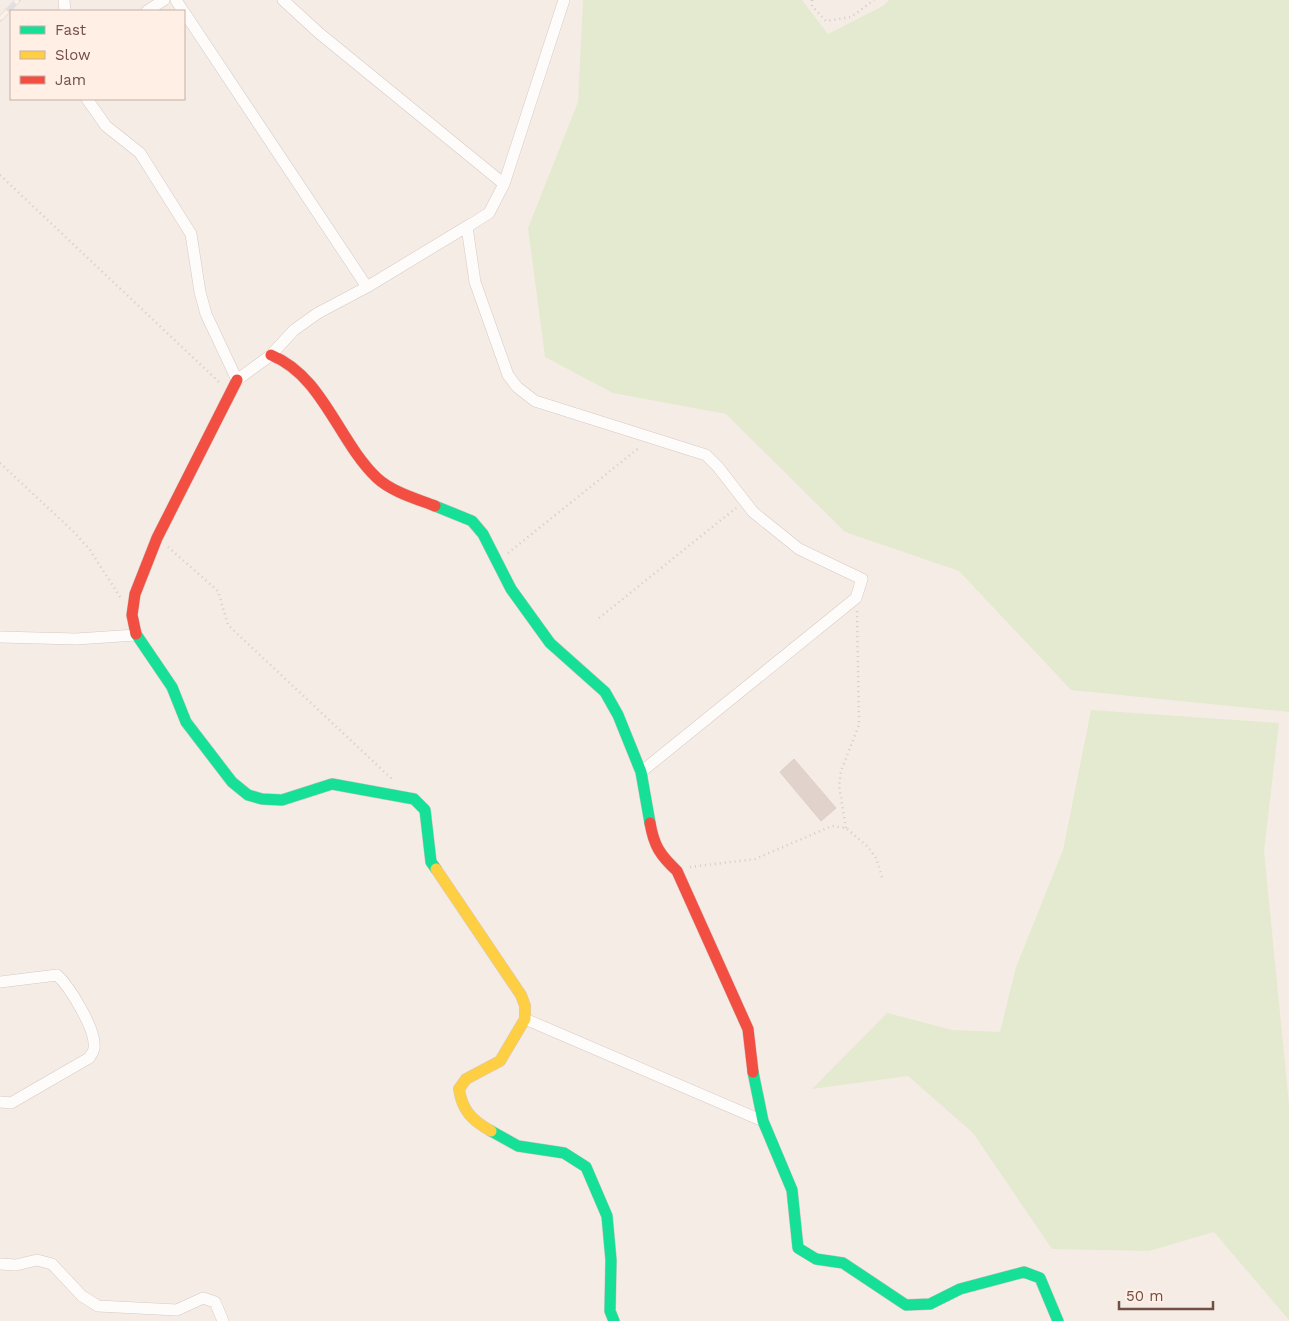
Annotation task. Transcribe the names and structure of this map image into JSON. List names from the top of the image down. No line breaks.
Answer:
{"legend":["Fast","Slow","Jam"],"scale_bar":"50 m"}
